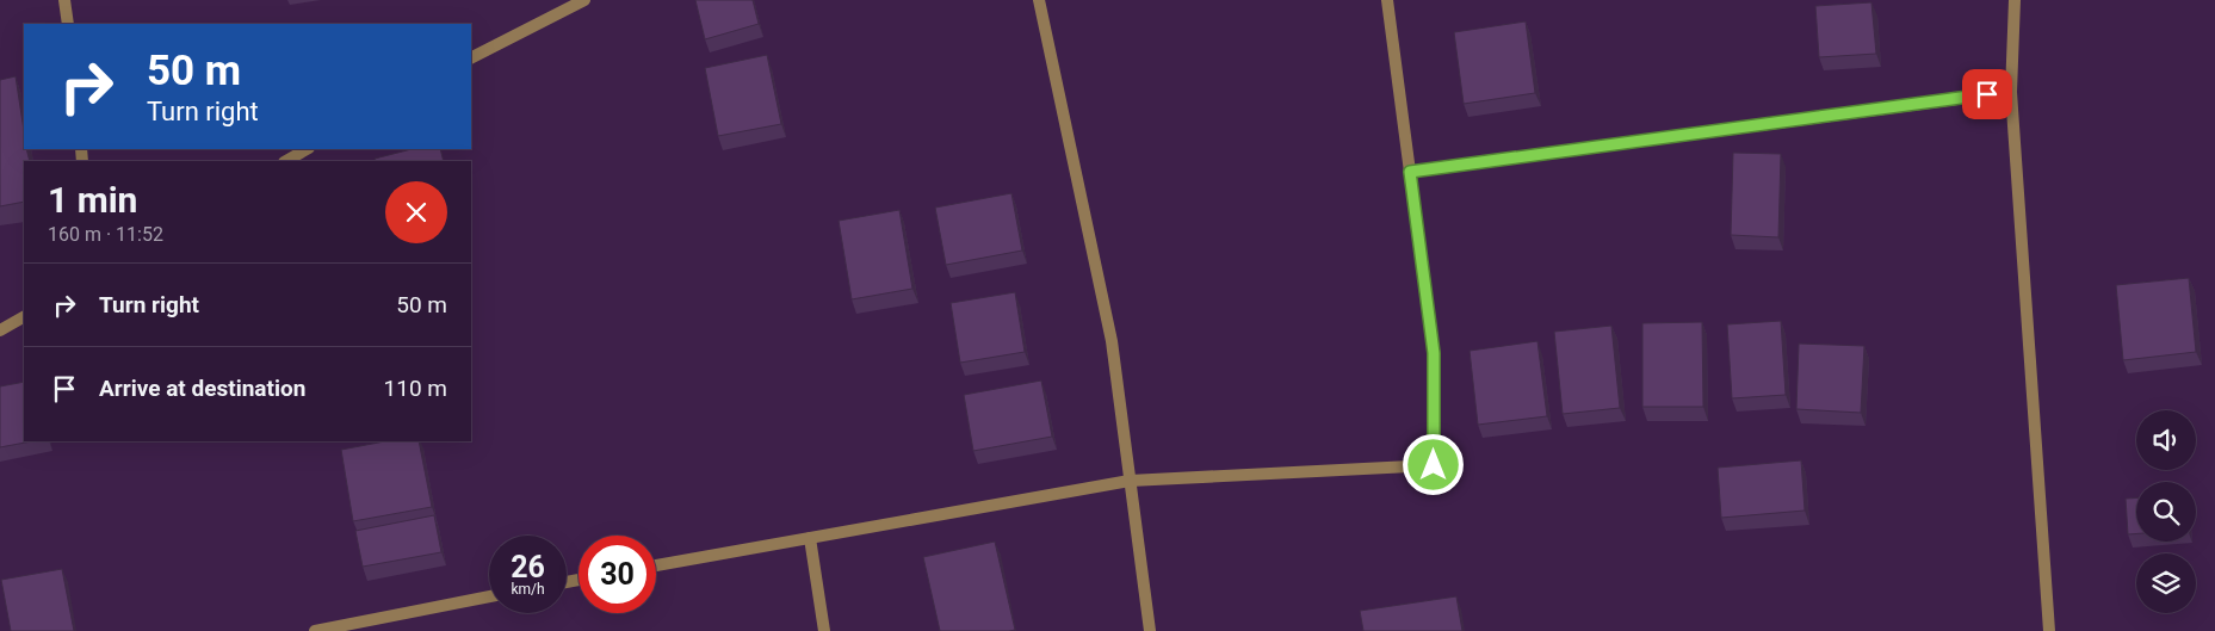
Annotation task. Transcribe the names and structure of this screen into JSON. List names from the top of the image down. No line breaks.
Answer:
{"page":{"turn":["50 m","Turn right"],"heading":["1 min","160 m · 11:52"],"list":[{"name":"Turn right","value":"50 m"},{"name":"Arrive at destination","value":"110 m"}],"speed":"26 km/h","limit":"30"}}
